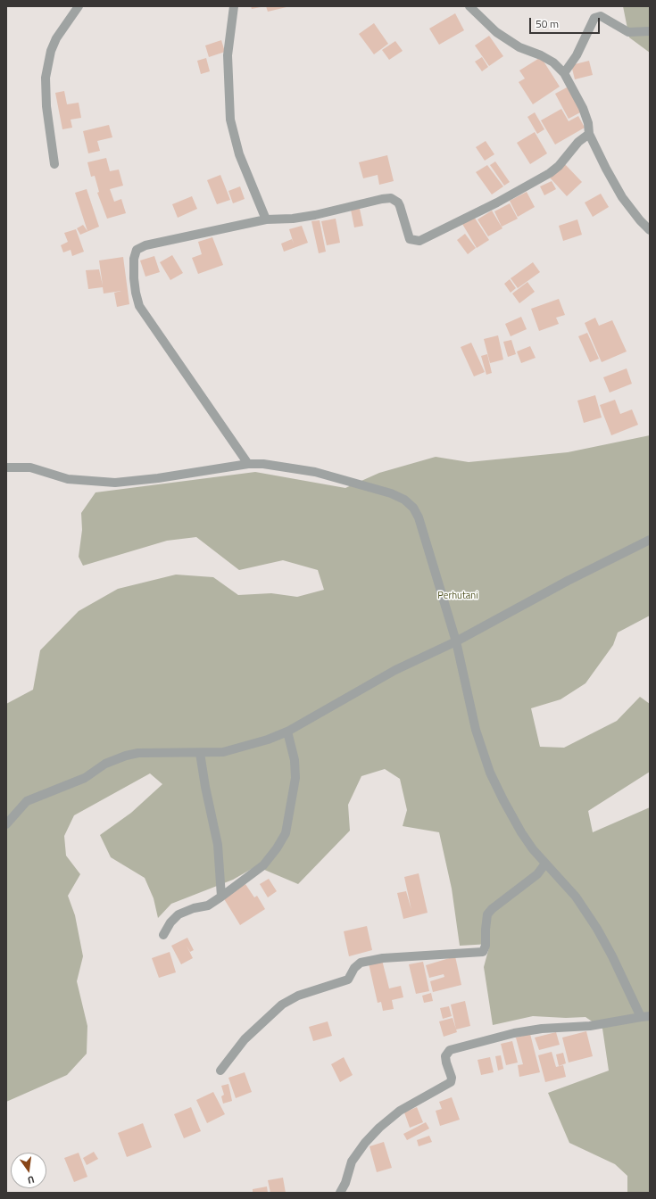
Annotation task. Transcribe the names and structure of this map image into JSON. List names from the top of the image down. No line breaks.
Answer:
{"parks":["Perhutani"],"scale_bar":"50 m","north":"bottom"}
